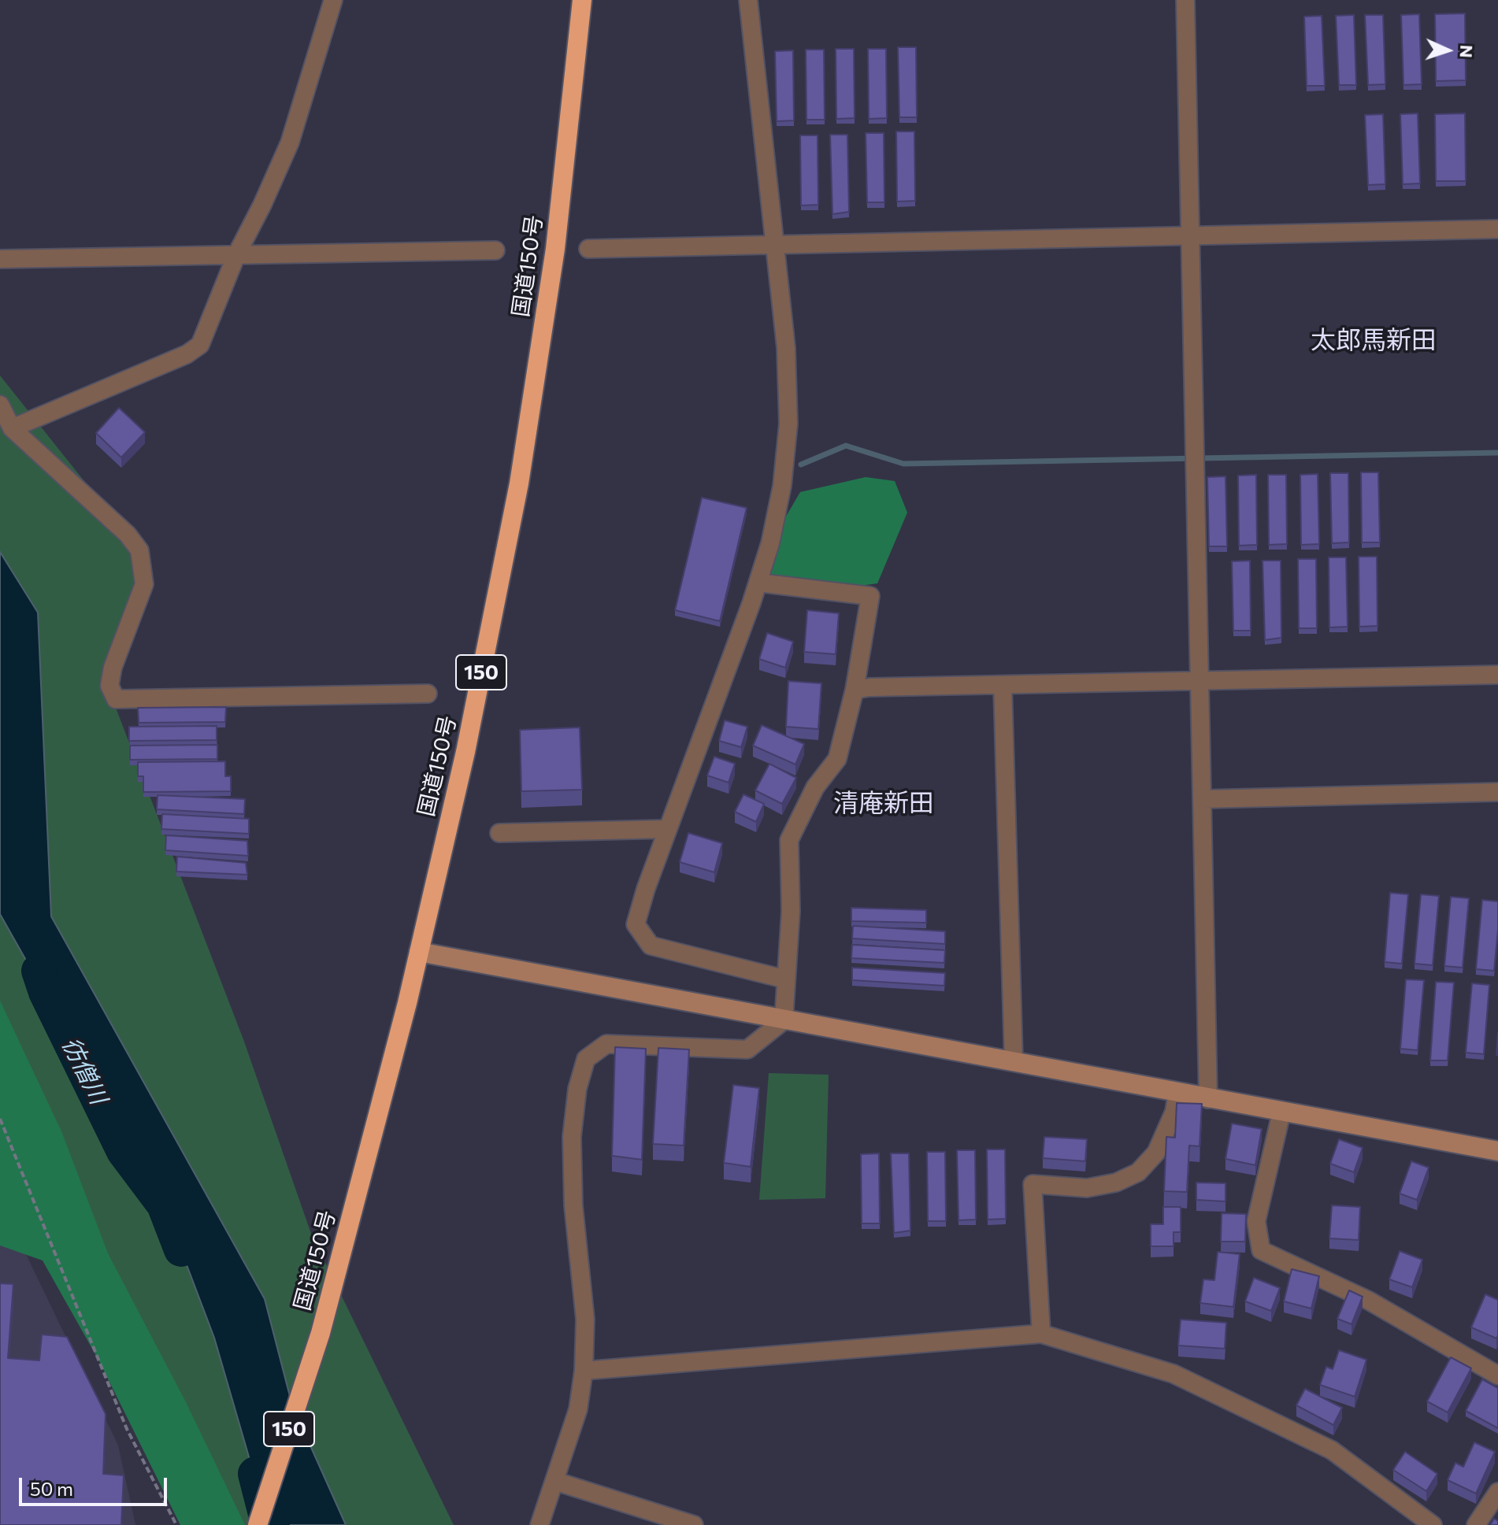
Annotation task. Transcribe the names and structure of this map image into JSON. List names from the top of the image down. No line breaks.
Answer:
{"streets":{"highway":["国道150号","150"]},"districts":["太郎馬新田","清庵新田"],"water":["彷僧川"],"scale_bar":"50 m","north":"right"}
